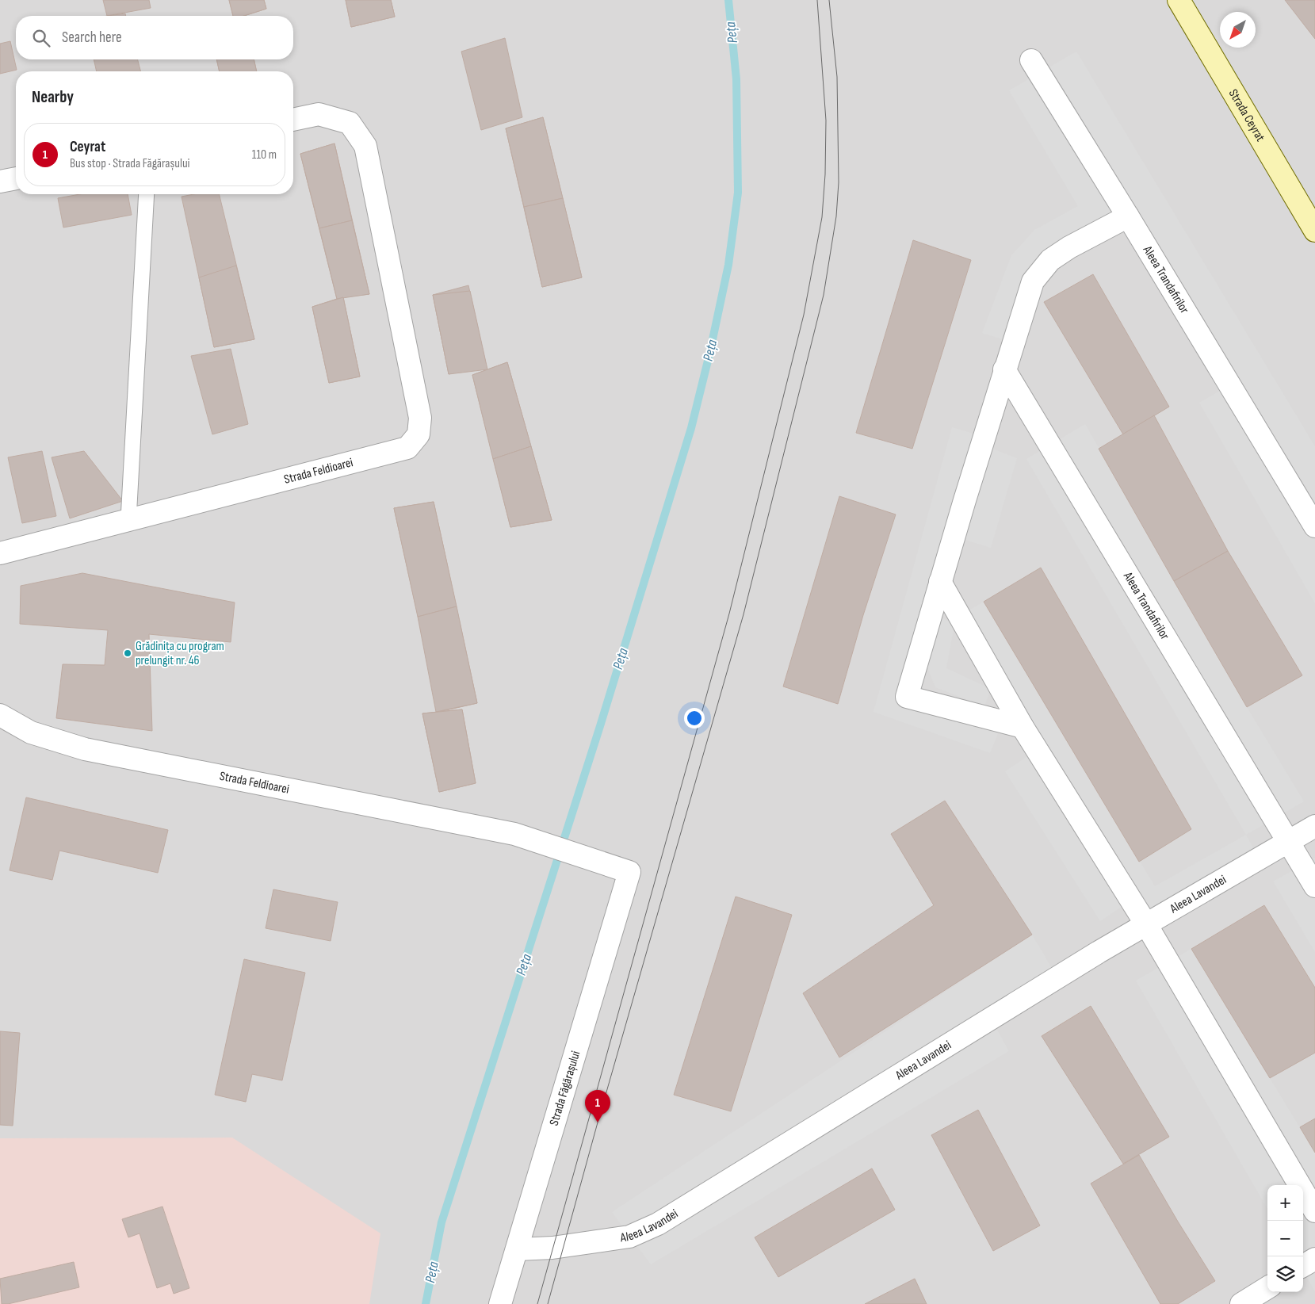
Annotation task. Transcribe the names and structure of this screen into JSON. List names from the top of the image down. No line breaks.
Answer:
{"streets":{"main road":["Strada Ceyrat"],"street":["Aleea Trandafirilor","Strada Feldioarei","Aleea Lavandei","Strada Făgărașului"]},"crossings":[["Aleea Trandafirilor","Aleea Lavandei"],["Strada Feldioarei","Strada Făgărașului"],["Aleea Lavandei","Strada Făgărașului"]],"water":["Peța"],"places":["Grădinița cu program prelungit nr. 46"],"north":"bottom left","page":{"search":"Search here","heading":"Nearby","list":[{"mark":"1","name":"Ceyrat","note":"Bus stop · Strada Făgărașului","value":"110 m"}],"pins":"1","map_buttons":["+","−"]}}
